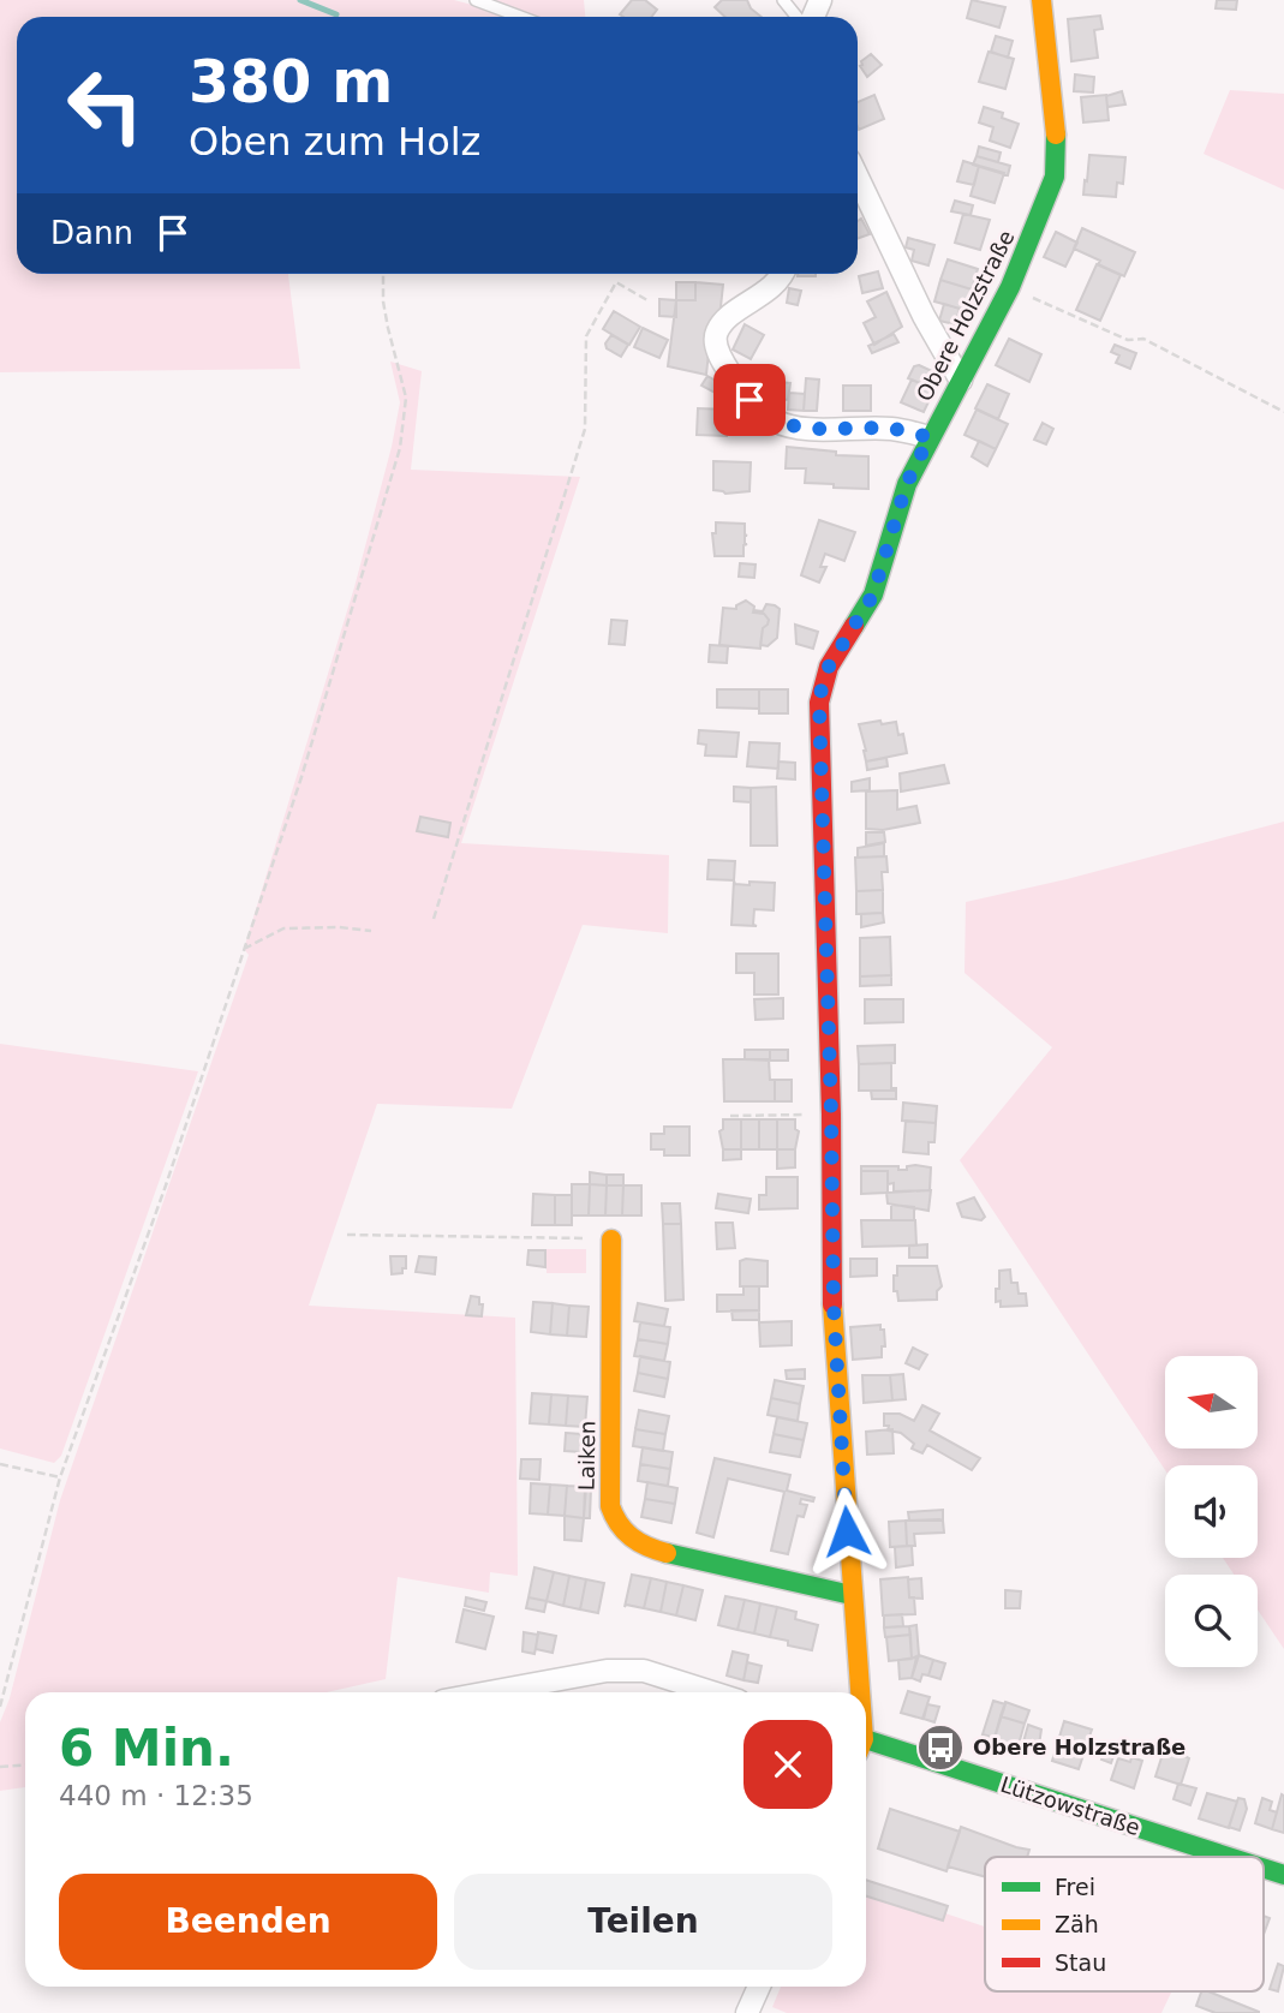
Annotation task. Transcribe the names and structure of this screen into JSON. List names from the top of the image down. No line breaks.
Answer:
{"streets":{"street":["Obere Holzstraße","Laiken","Lützowstraße"]},"crossings":[["Obere Holzstraße","Laiken"]],"places":{"bus stop":["Obere Holzstraße"]},"legend":["Frei","Zäh","Stau"],"north":"left","page":{"turn":["380 m","Oben zum Holz"],"then":"Dann","heading":["6 Min.","440 m · 12:35"],"buttons":["Beenden","Teilen"]}}
